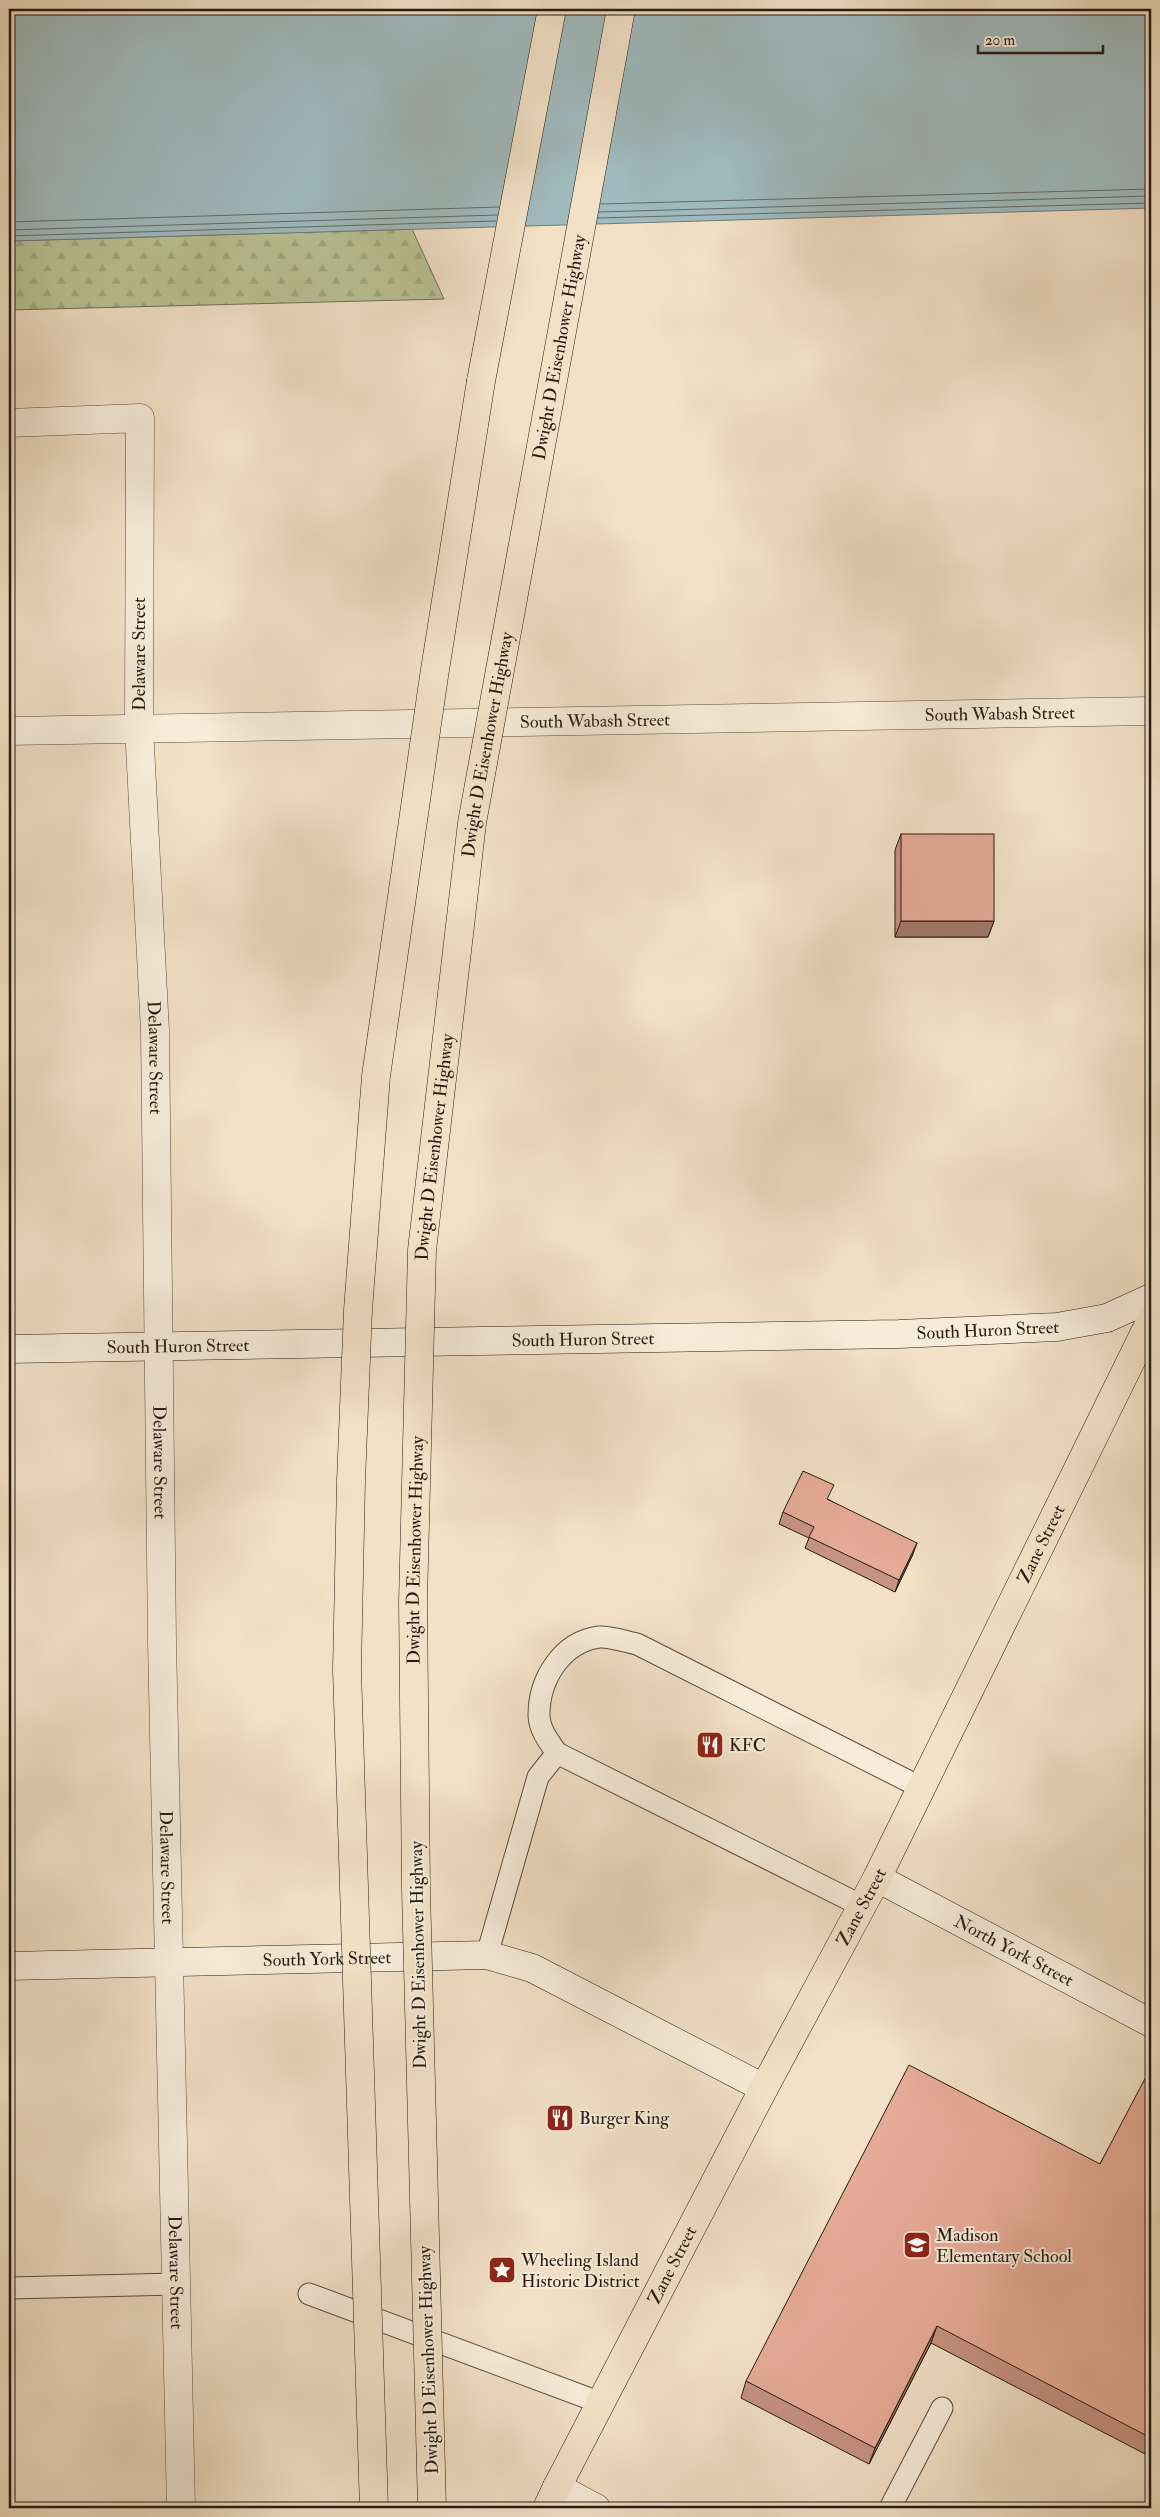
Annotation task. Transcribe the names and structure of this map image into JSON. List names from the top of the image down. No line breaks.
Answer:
{"streets":{"main road":["Dwight D Eisenhower Highway","Zane Street"],"street":["Delaware Street","South Wabash Street","South Huron Street","North York Street","South York Street"]},"crossings":[["Delaware Street","South Wabash Street"],["Delaware Street","South Huron Street"],["Delaware Street","South York Street"],["Zane Street","North York Street"],["Zane Street","South York Street"]],"places":{"restaurant":["KFC","Burger King"],"school or university":["Madison Elementary School"],"place":["Wheeling Island Historic District"]},"scale_bar":"20 m"}
